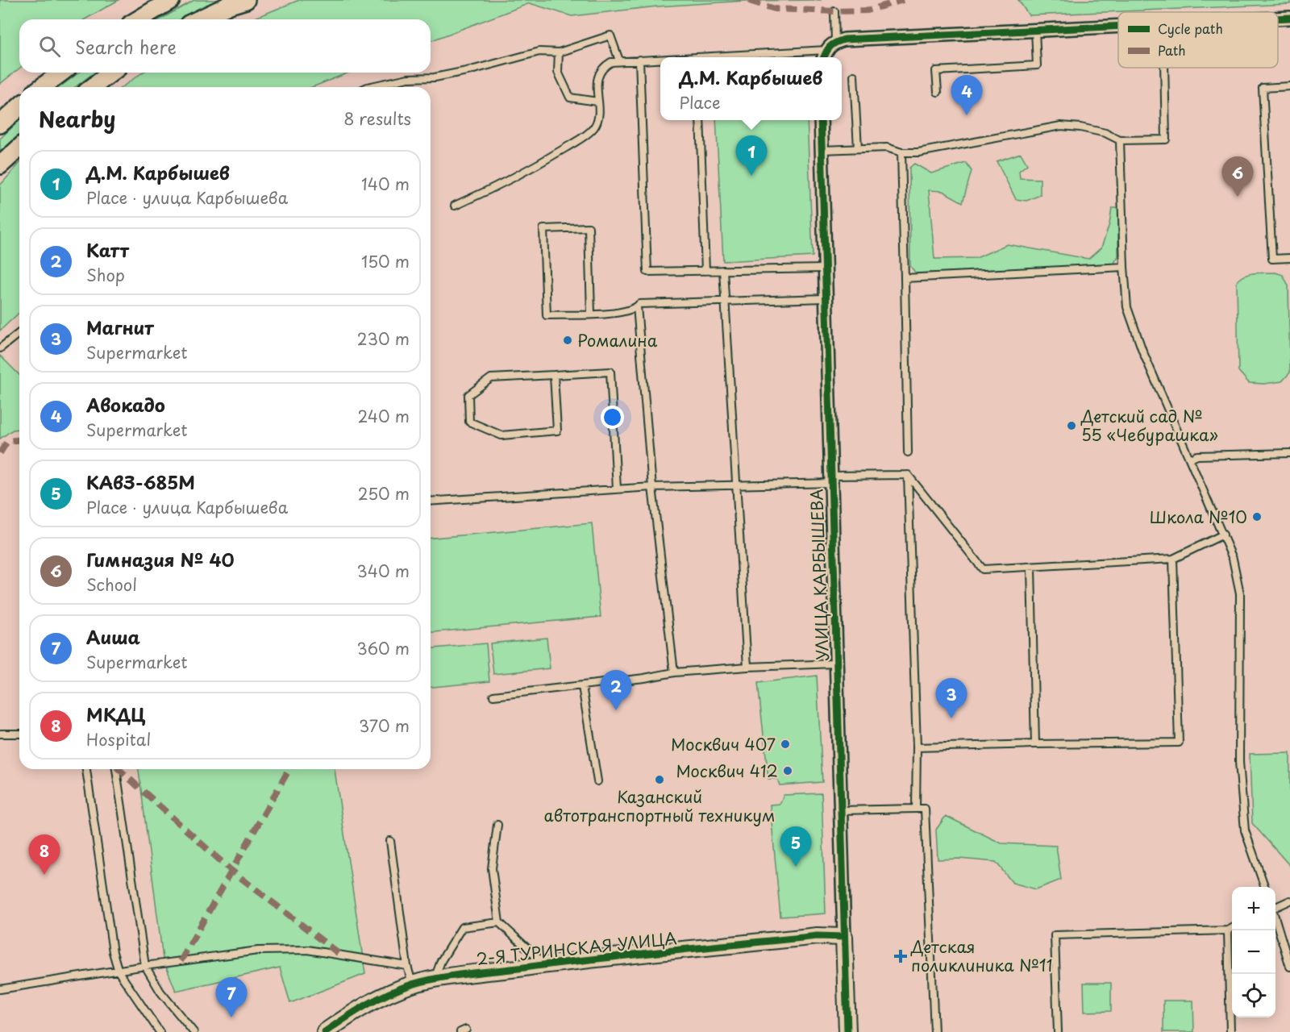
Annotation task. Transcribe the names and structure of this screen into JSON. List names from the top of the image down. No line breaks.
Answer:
{"streets":{"street":["УЛИЦА КАРБЫШЕВА","2-Я ТУРИНСКАЯ УЛИЦА"]},"crossings":[["УЛИЦА КАРБЫШЕВА","2-Я ТУРИНСКАЯ УЛИЦА"]],"places":{"other":["Ромалина","Детский сад № 55 «Чебурашка»","Школа №10","Москвич 407","Москвич 412","Казанский автотранспортный техникум"],"health":["Детская поликлиника №11"]},"legend":["Cycle path","Path"],"page":{"search":"Search here","popup":["Д.М. Карбышев","Place"],"pins":["4","1","6","2","3","5","8","7"],"heading":["Nearby","8 results"],"list":[{"mark":"1","name":"Д.М. Карбышев","note":"Place · улица Карбышева","value":"140 m"},{"mark":"2","name":"Катт","note":"Shop","value":"150 m"},{"mark":"3","name":"Магнит","note":"Supermarket","value":"230 m"},{"mark":"4","name":"Авокадо","note":"Supermarket","value":"240 m"},{"mark":"5","name":"КАвЗ-685М","note":"Place · улица Карбышева","value":"250 m"},{"mark":"6","name":"Гимназия № 40","note":"School","value":"340 m"},{"mark":"7","name":"Аиша","note":"Supermarket","value":"360 m"},{"mark":"8","name":"МКДЦ","note":"Hospital","value":"370 m"}],"map_buttons":["+","−"]}}
